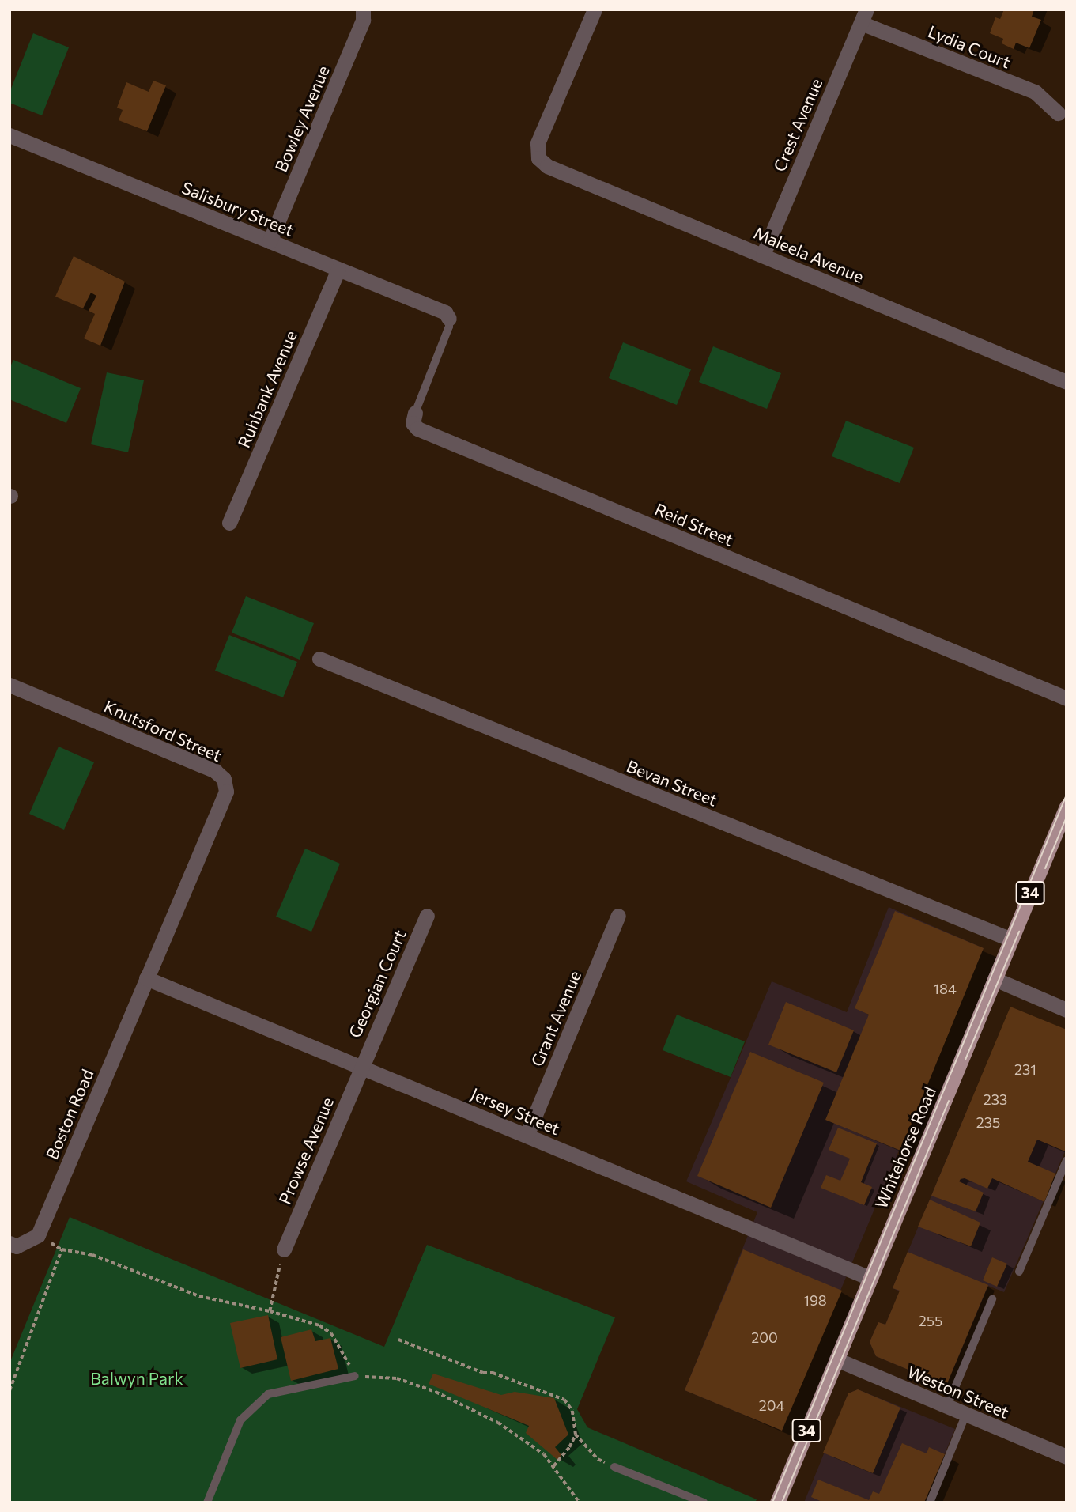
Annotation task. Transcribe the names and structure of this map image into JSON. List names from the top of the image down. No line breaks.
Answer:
{"streets":{"main road":["34","Whitehorse Road"],"street":["Lydia Court","Bowley Avenue","Crest Avenue","Salisbury Street","Maleela Avenue","Ruhbank Avenue","Reid Street","Knutsford Street","Bevan Street","Georgian Court","Grant Avenue","Jersey Street","Boston Road","Prowse Avenue","Weston Street"]},"crossings":[["Lydia Court","Crest Avenue"],["Bowley Avenue","Salisbury Street"],["Crest Avenue","Maleela Avenue"],["Salisbury Street","Ruhbank Avenue"],["Salisbury Street","Reid Street"],["Knutsford Street","Jersey Street"],["Knutsford Street","Boston Road"],["Bevan Street","Whitehorse Road"],["Georgian Court","Jersey Street"],["Georgian Court","Prowse Avenue"],["Grant Avenue","Jersey Street"],["Jersey Street","Boston Road"],["Jersey Street","Whitehorse Road"],["Jersey Street","Prowse Avenue"],["Whitehorse Road","Weston Street"]],"parks":["Balwyn Park"],"house_numbers":["184","231","233","235","198","255","200","204"]}
